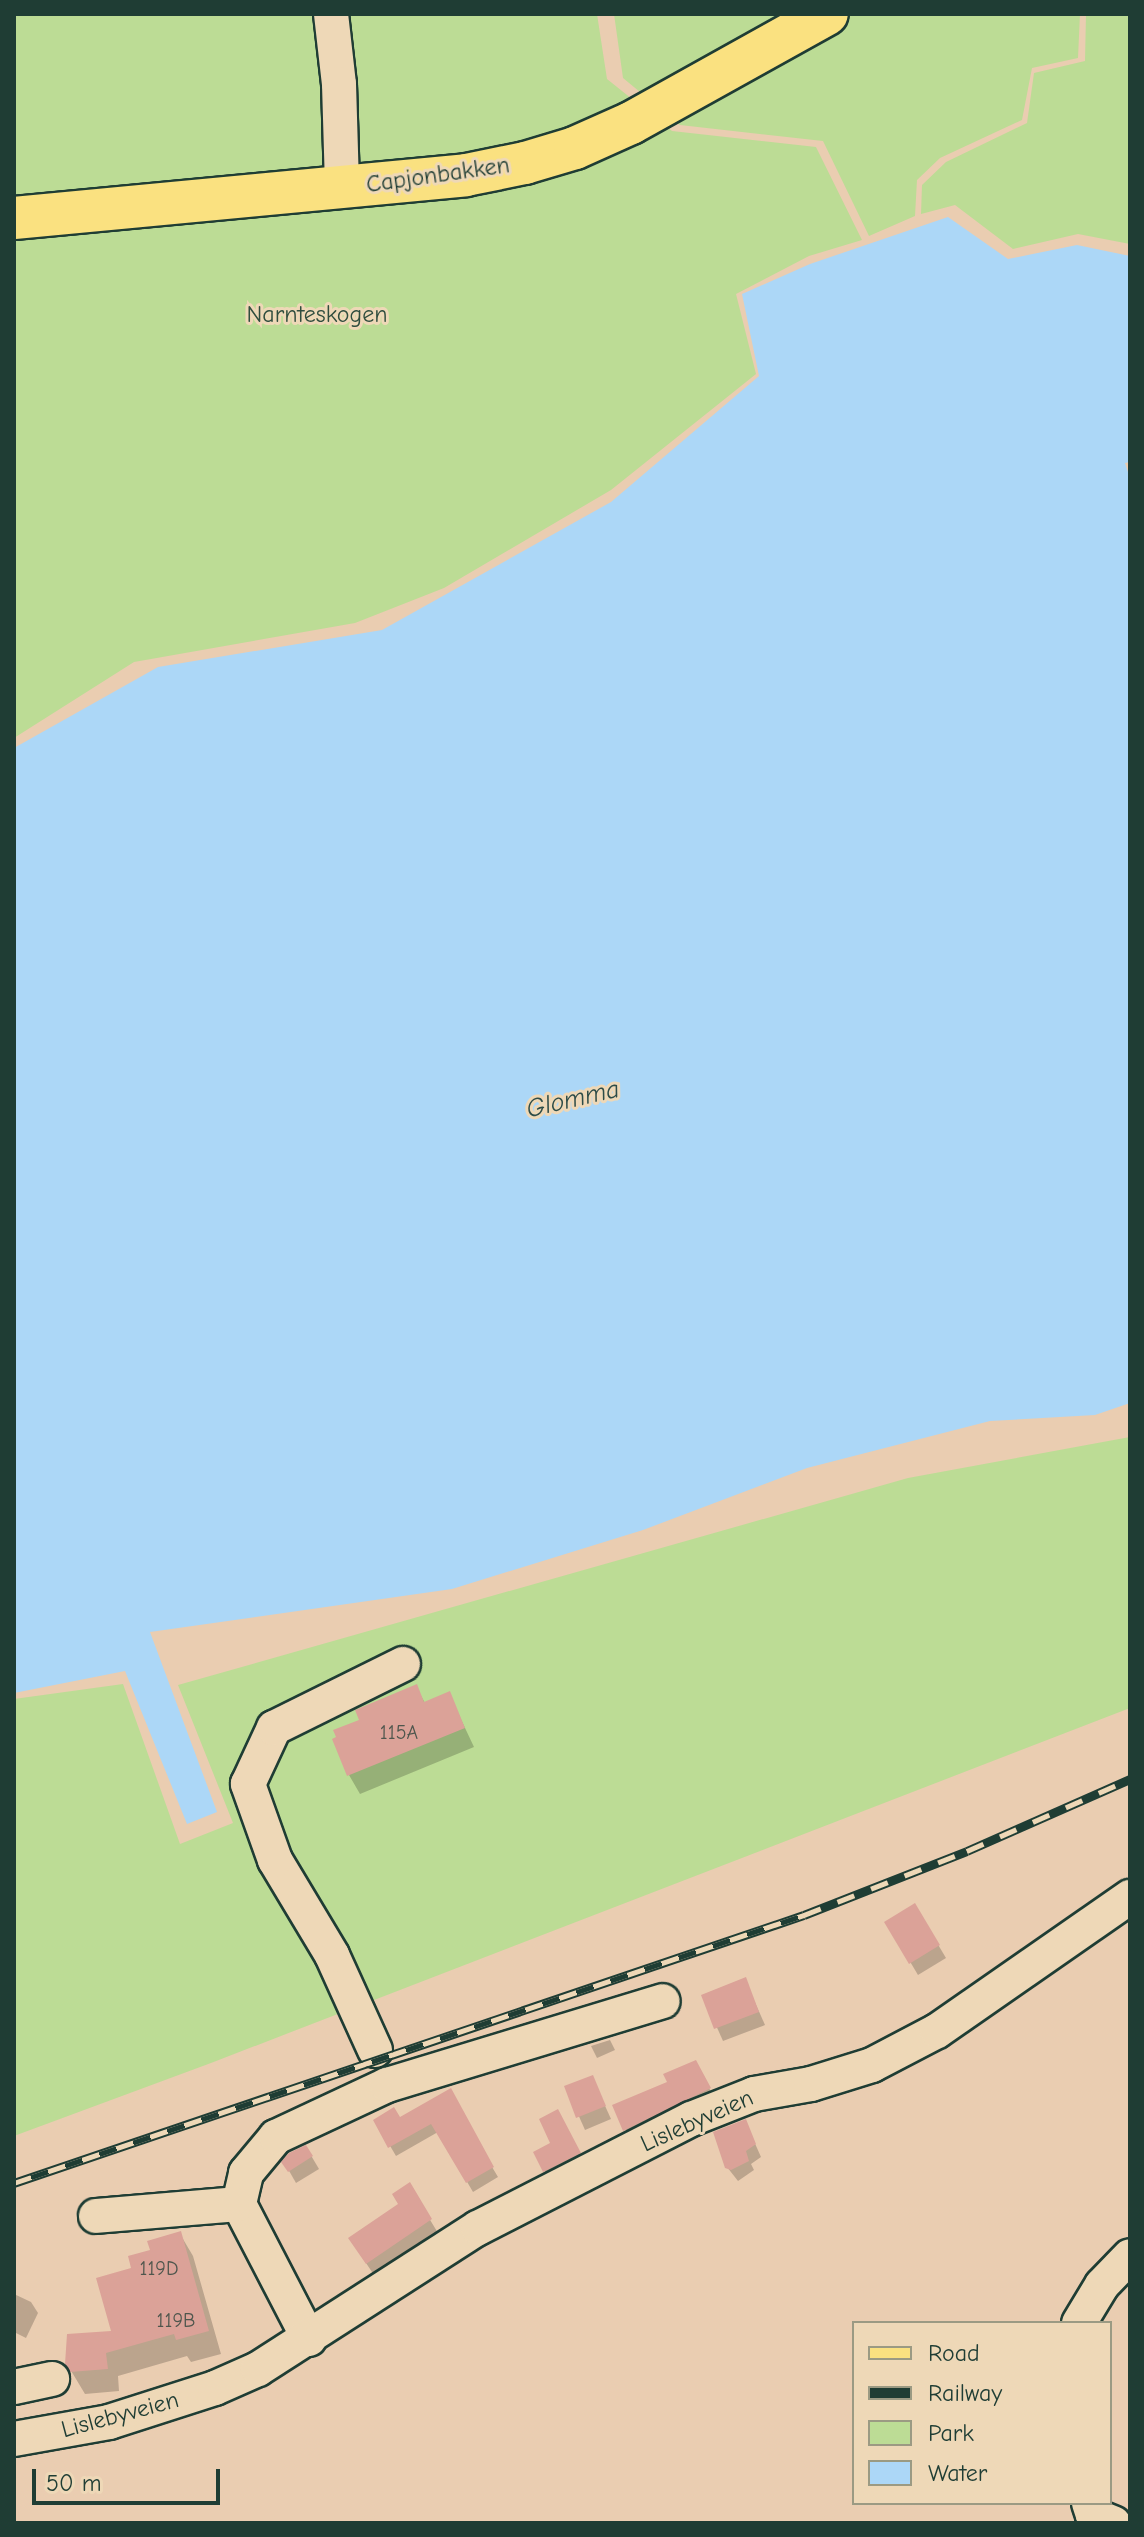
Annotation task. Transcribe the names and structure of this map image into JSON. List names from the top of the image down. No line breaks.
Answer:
{"streets":{"main road":["Capjonbakken"],"street":["Lislebyveien"]},"water":["Glomma"],"parks":["Narnteskogen"],"house_numbers":["115A","119D","119B"],"legend":["Road","Railway","Park","Water"],"scale_bar":"50 m"}
